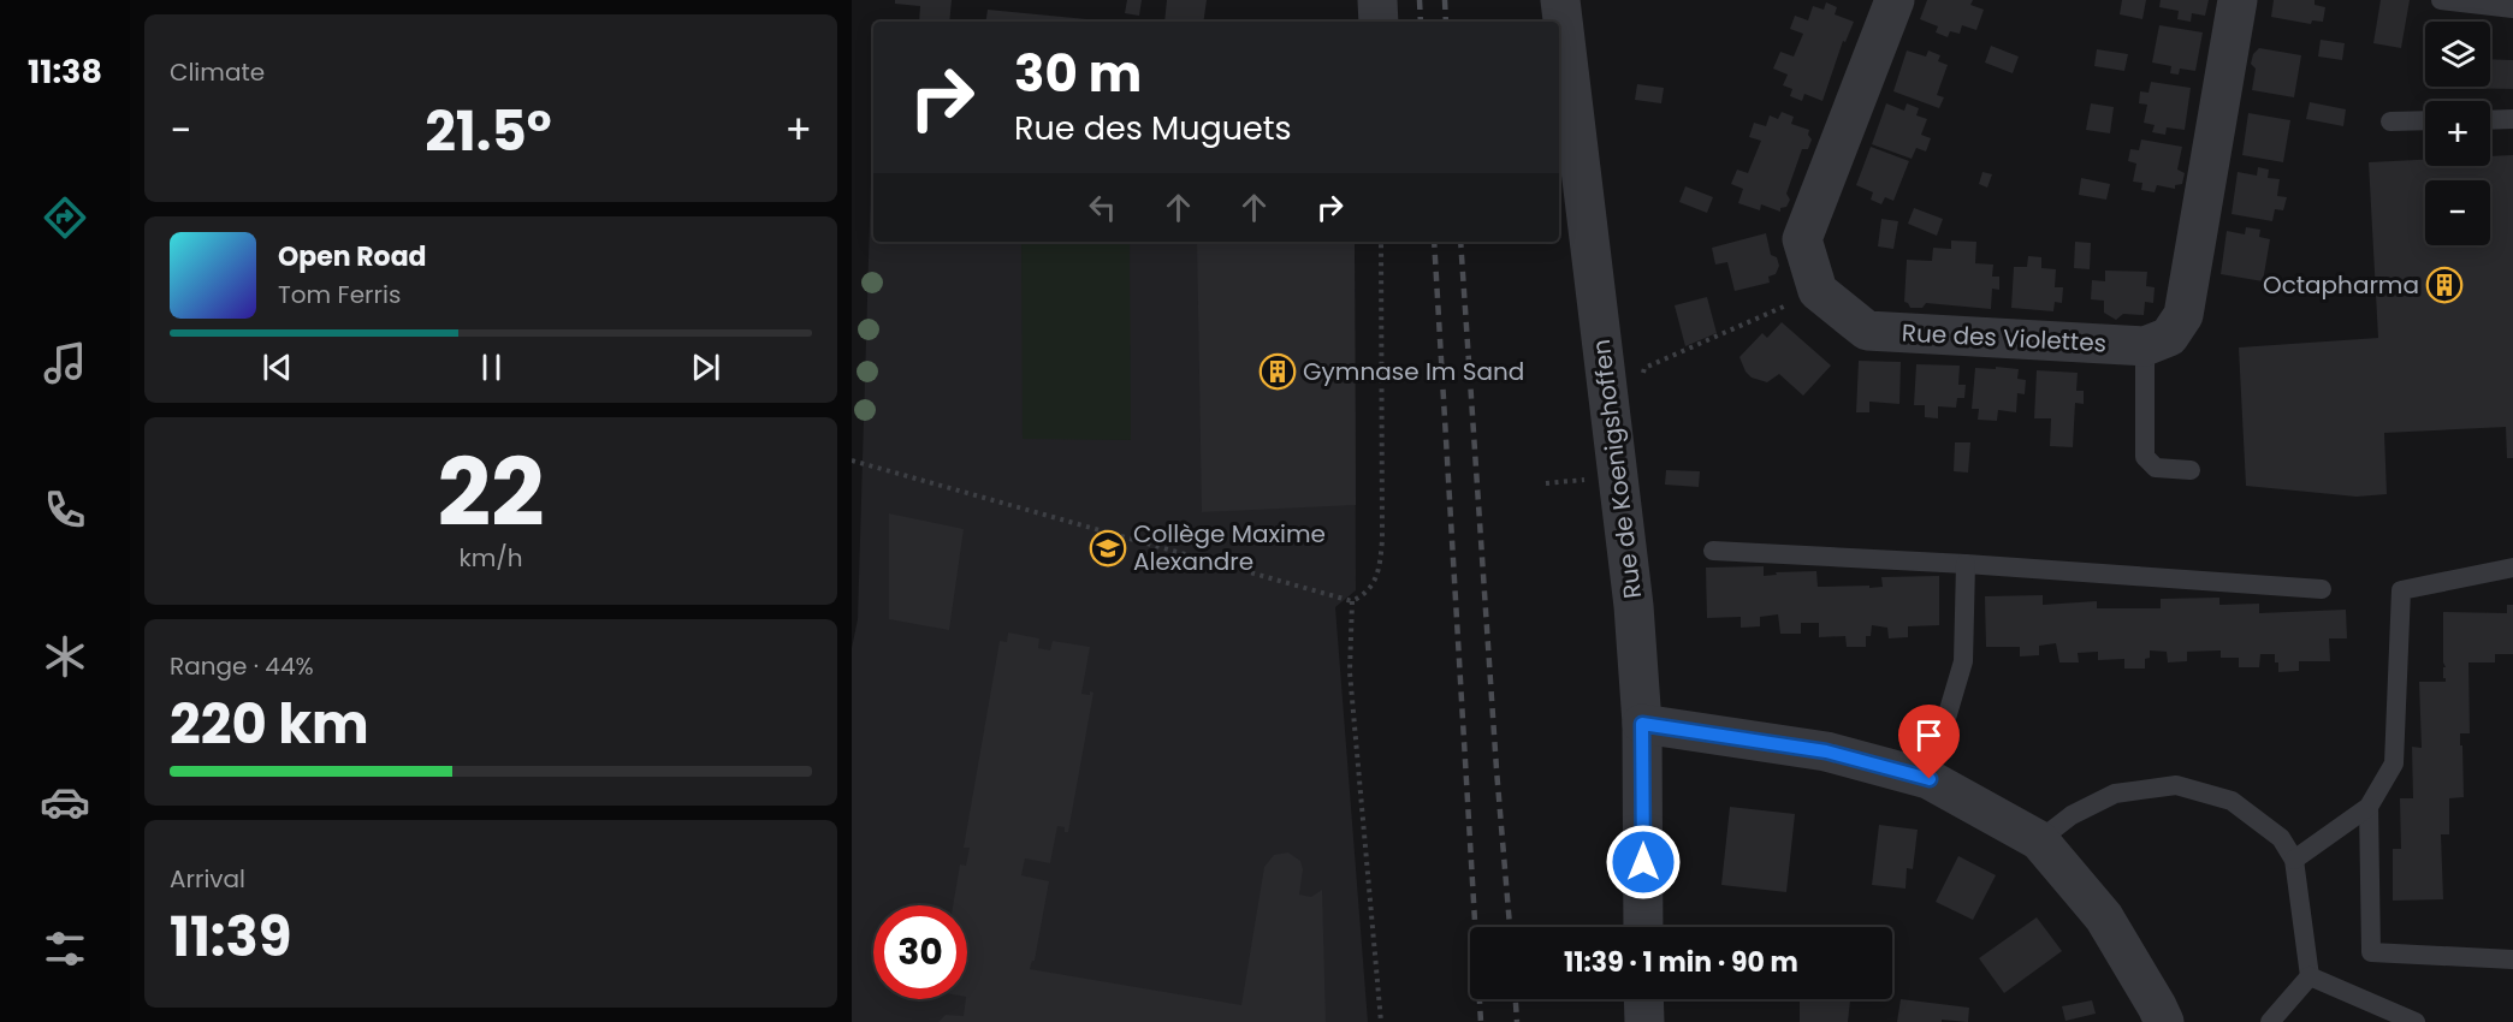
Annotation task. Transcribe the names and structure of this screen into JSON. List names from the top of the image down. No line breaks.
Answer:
{"streets":{"street":["Rue des Violettes","Rue de Koenigshoffen"]},"places":{"building":["Octapharma","Gymnase Im Sand"],"school or university":["Collège Maxime Alexandre"]},"page":{"tabs":"11:38","tile":["Climate",["22","km/h"],["Range · 44%","220 km"],["Arrival","11:39"]],"map_buttons":["+","−"],"turn":["30 m","Rue des Muguets"],"heat":["−","21.5°","+"],"song":["Open Road","Tom Ferris"],"limit":"30","trip":"11:39 · 1 min · 90 m"}}
